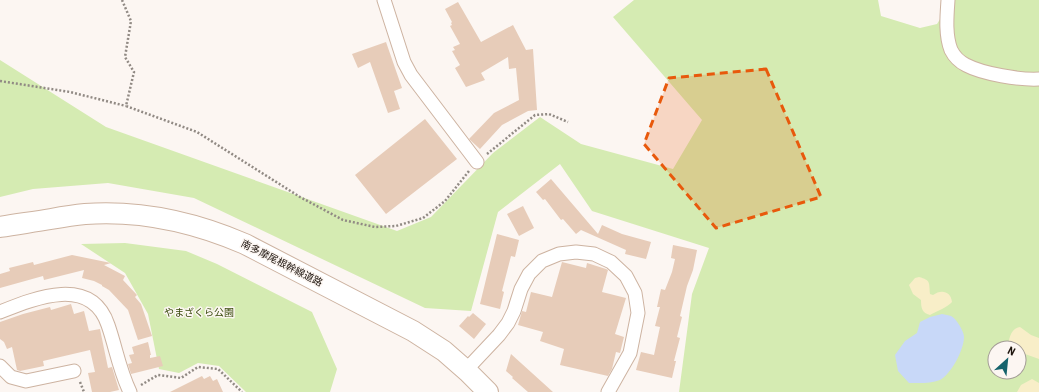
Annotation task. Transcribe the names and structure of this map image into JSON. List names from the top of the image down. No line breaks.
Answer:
{"streets":{"main road":["南多摩尾根幹線道路"]},"parks":["やまざくら公園"],"north":"top right"}
